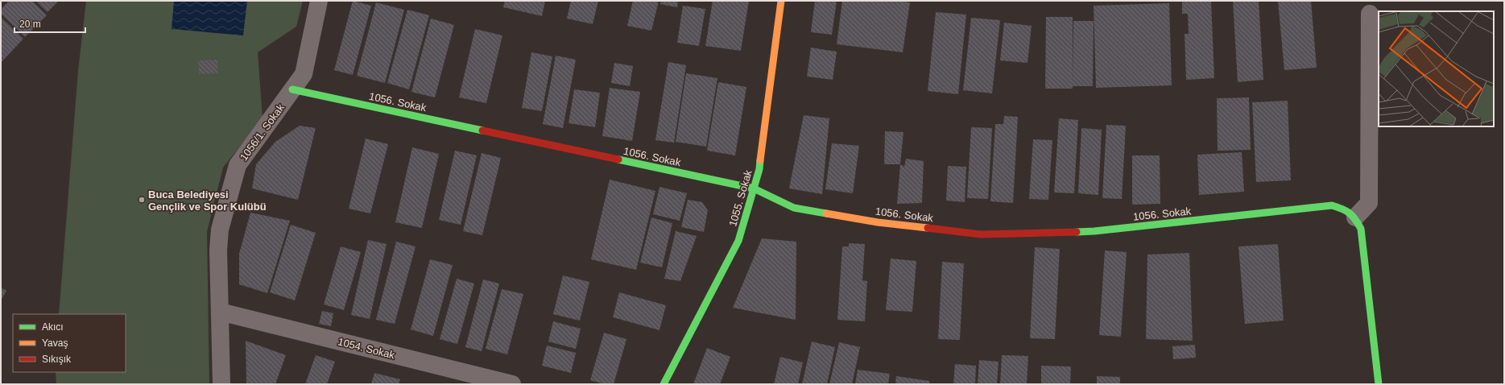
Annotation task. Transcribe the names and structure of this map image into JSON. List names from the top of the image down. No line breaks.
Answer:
{"streets":{"street":["1056. Sokak","1056/1. Sokak","1055. Sokak","1054. Sokak"]},"crossings":[["1056. Sokak","1056/1. Sokak"],["1056. Sokak","1055. Sokak"],["1056/1. Sokak","1054. Sokak"]],"places":["Buca Belediyesi Gençlik ve Spor Kulübü"],"legend":["Akıcı","Yavaş","Sıkışık"],"scale_bar":"20 m"}
